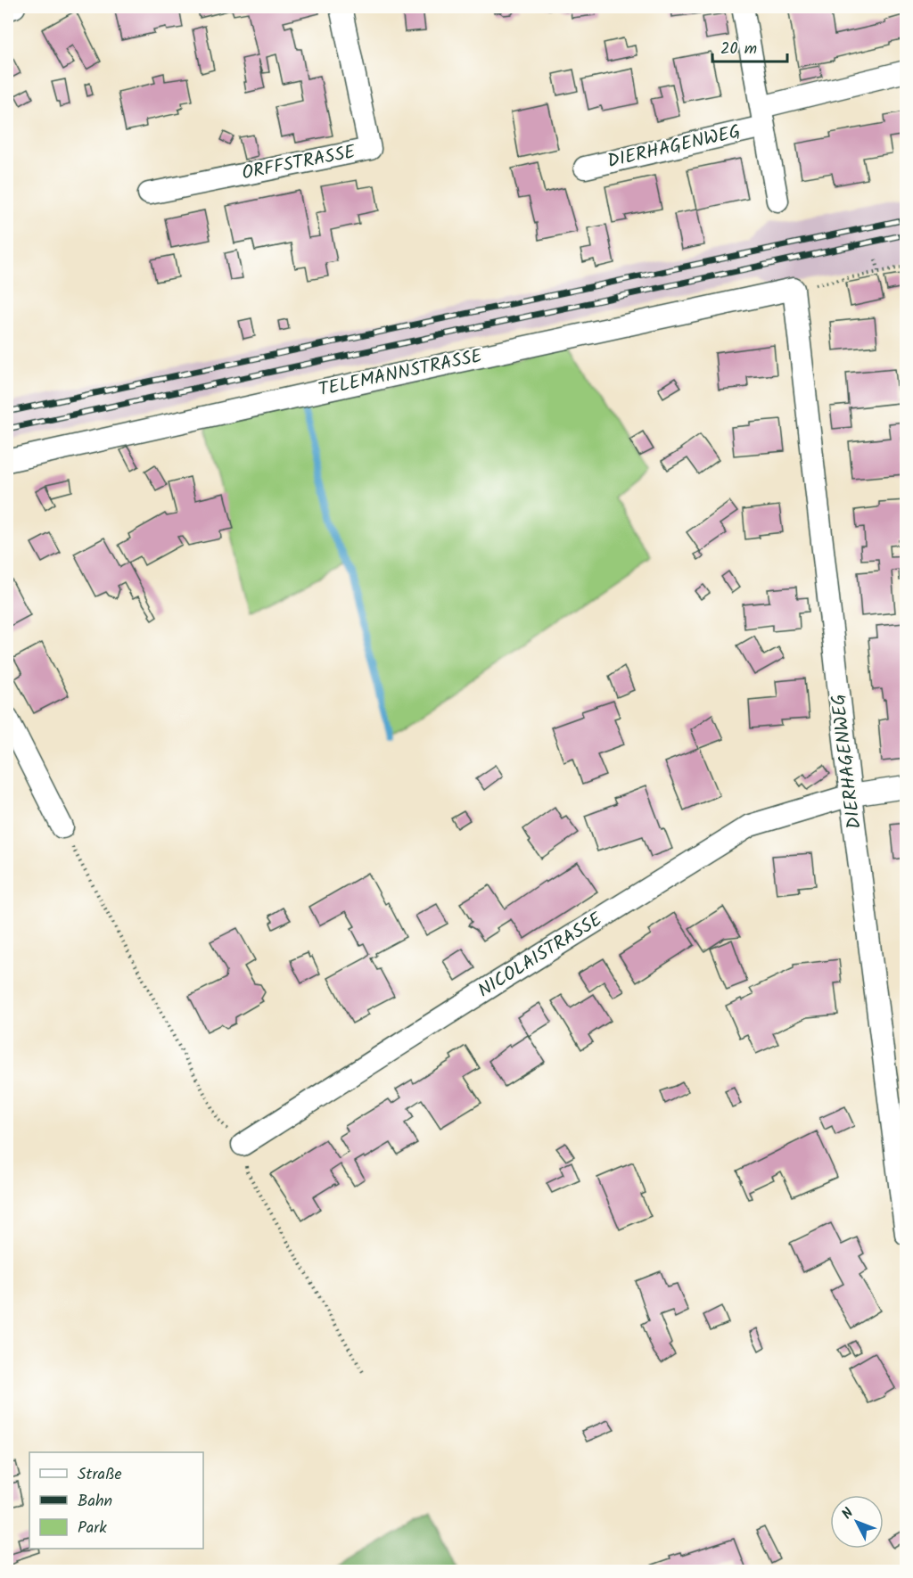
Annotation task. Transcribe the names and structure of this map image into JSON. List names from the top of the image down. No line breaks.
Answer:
{"streets":{"street":["DIERHAGENWEG","ORFFSTRASSE","TELEMANNSTRASSE","NICOLAISTRASSE"]},"crossings":[["DIERHAGENWEG","TELEMANNSTRASSE"],["DIERHAGENWEG","NICOLAISTRASSE"]],"legend":["Straße","Bahn","Park"],"scale_bar":"20 m","north":"top left"}
